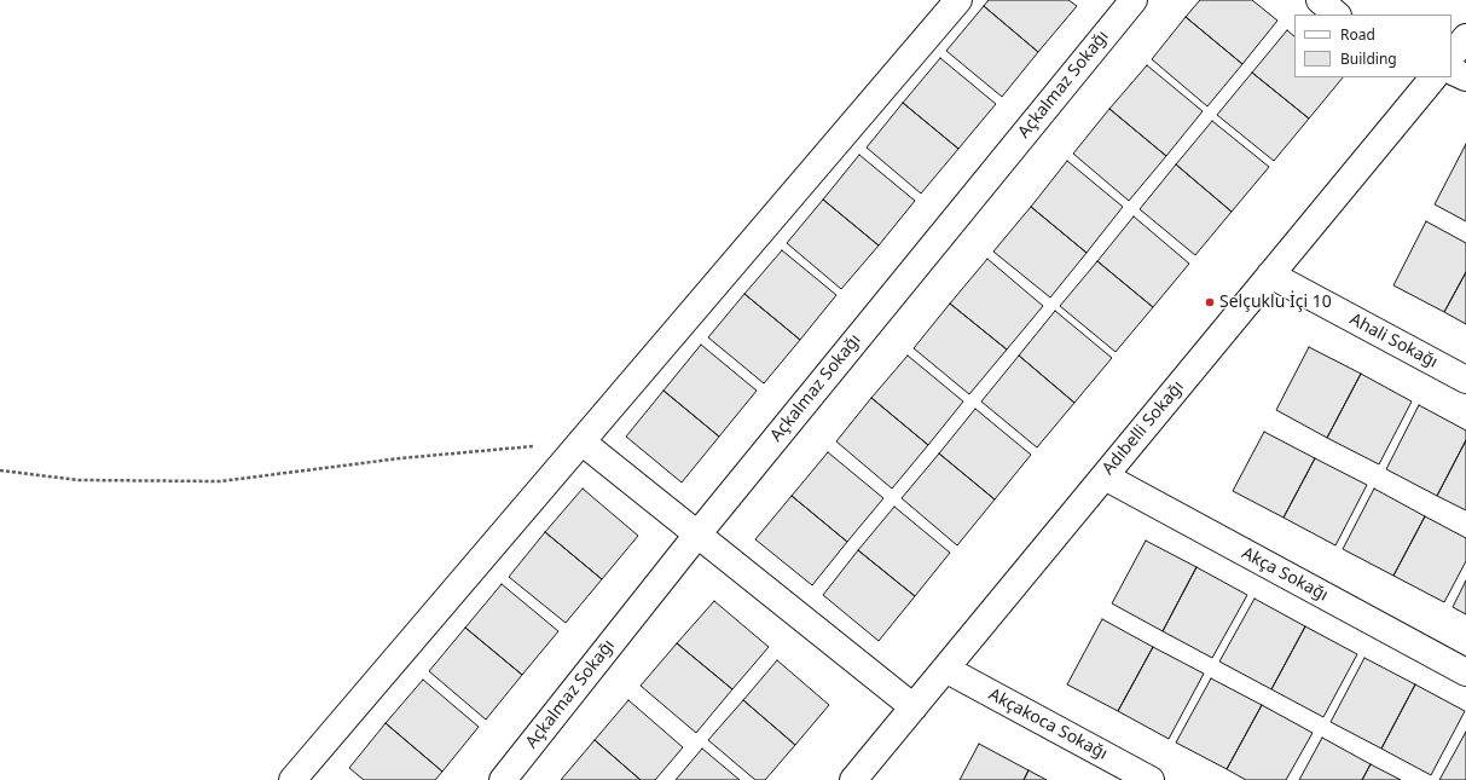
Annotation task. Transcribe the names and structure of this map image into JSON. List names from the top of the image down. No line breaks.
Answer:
{"streets":{"street":["Açkalmaz Sokağı","Ahali Sokağı","Adıbelli Sokağı","Akça Sokağı","Akçakoca Sokağı"]},"crossings":[["Ahali Sokağı","Adıbelli Sokağı"],["Adıbelli Sokağı","Akça Sokağı"],["Adıbelli Sokağı","Akçakoca Sokağı"]],"places":["Selçuklu İçi 10"],"legend":["Road","Building"]}
